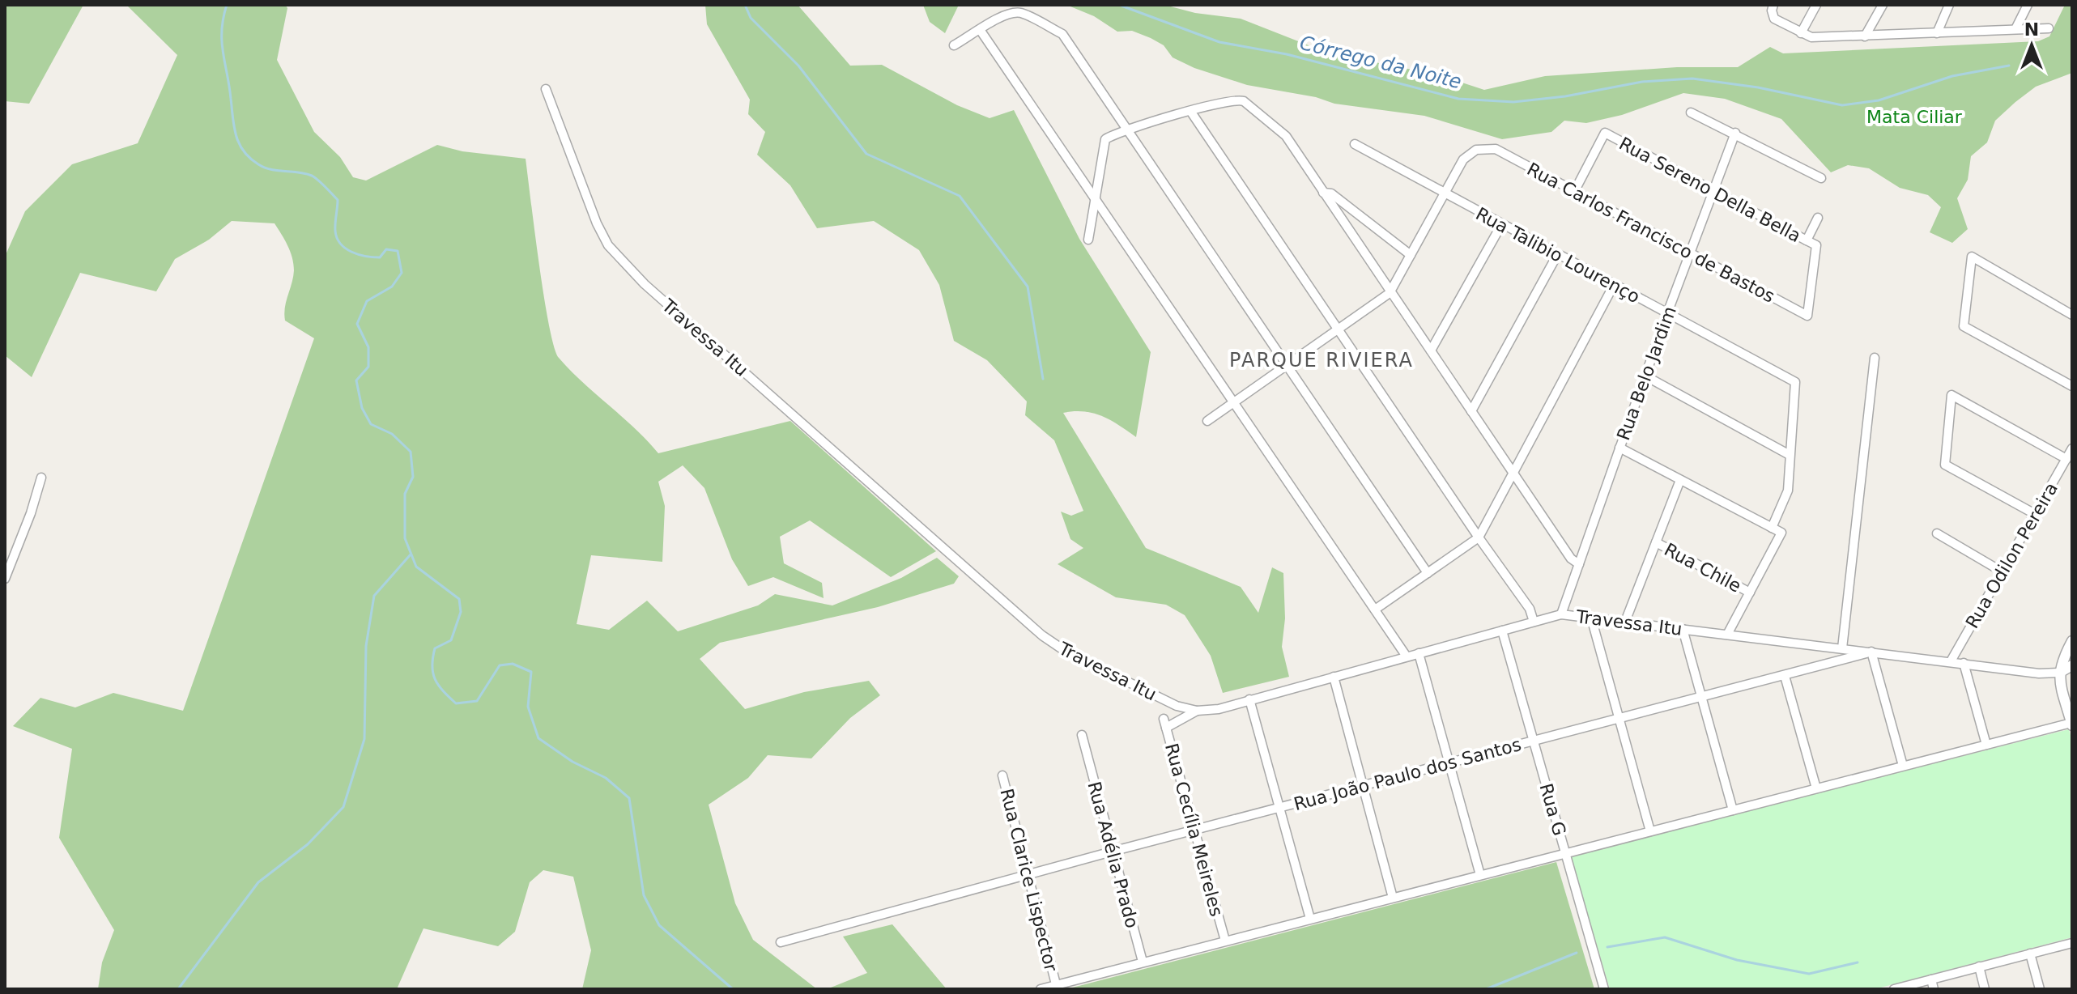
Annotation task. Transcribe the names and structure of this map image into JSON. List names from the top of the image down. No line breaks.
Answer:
{"streets":{"street":["Rua Sereno Della Bella","Rua Carlos Francisco de Bastos","Rua Talibio Lourenço","Travessa Itu","Rua Belo Jardim","Rua Odilon Pereira","Rua Chile","Rua João Paulo dos Santos","Rua G","Rua Cecília Meireles","Rua Adélia Prado","Rua Clarice Lispector"]},"crossings":[["Rua Sereno Della Bella","Rua Carlos Francisco de Bastos"],["Rua Sereno Della Bella","Rua Belo Jardim"],["Rua Carlos Francisco de Bastos","Rua Talibio Lourenço"],["Rua Carlos Francisco de Bastos","Rua Belo Jardim"],["Rua Talibio Lourenço","Rua Belo Jardim"],["Travessa Itu","Rua Belo Jardim"],["Travessa Itu","Rua João Paulo dos Santos"],["Travessa Itu","Rua G"],["Travessa Itu","Rua Cecília Meireles"],["Rua Odilon Pereira","Rua João Paulo dos Santos"],["Rua João Paulo dos Santos","Rua G"],["Rua João Paulo dos Santos","Rua Cecília Meireles"],["Rua João Paulo dos Santos","Rua Adélia Prado"],["Rua João Paulo dos Santos","Rua Clarice Lispector"]],"districts":["PARQUE RIVIERA"],"water":["Córrego da Noite"],"parks":["Mata Ciliar"],"north":"top"}
